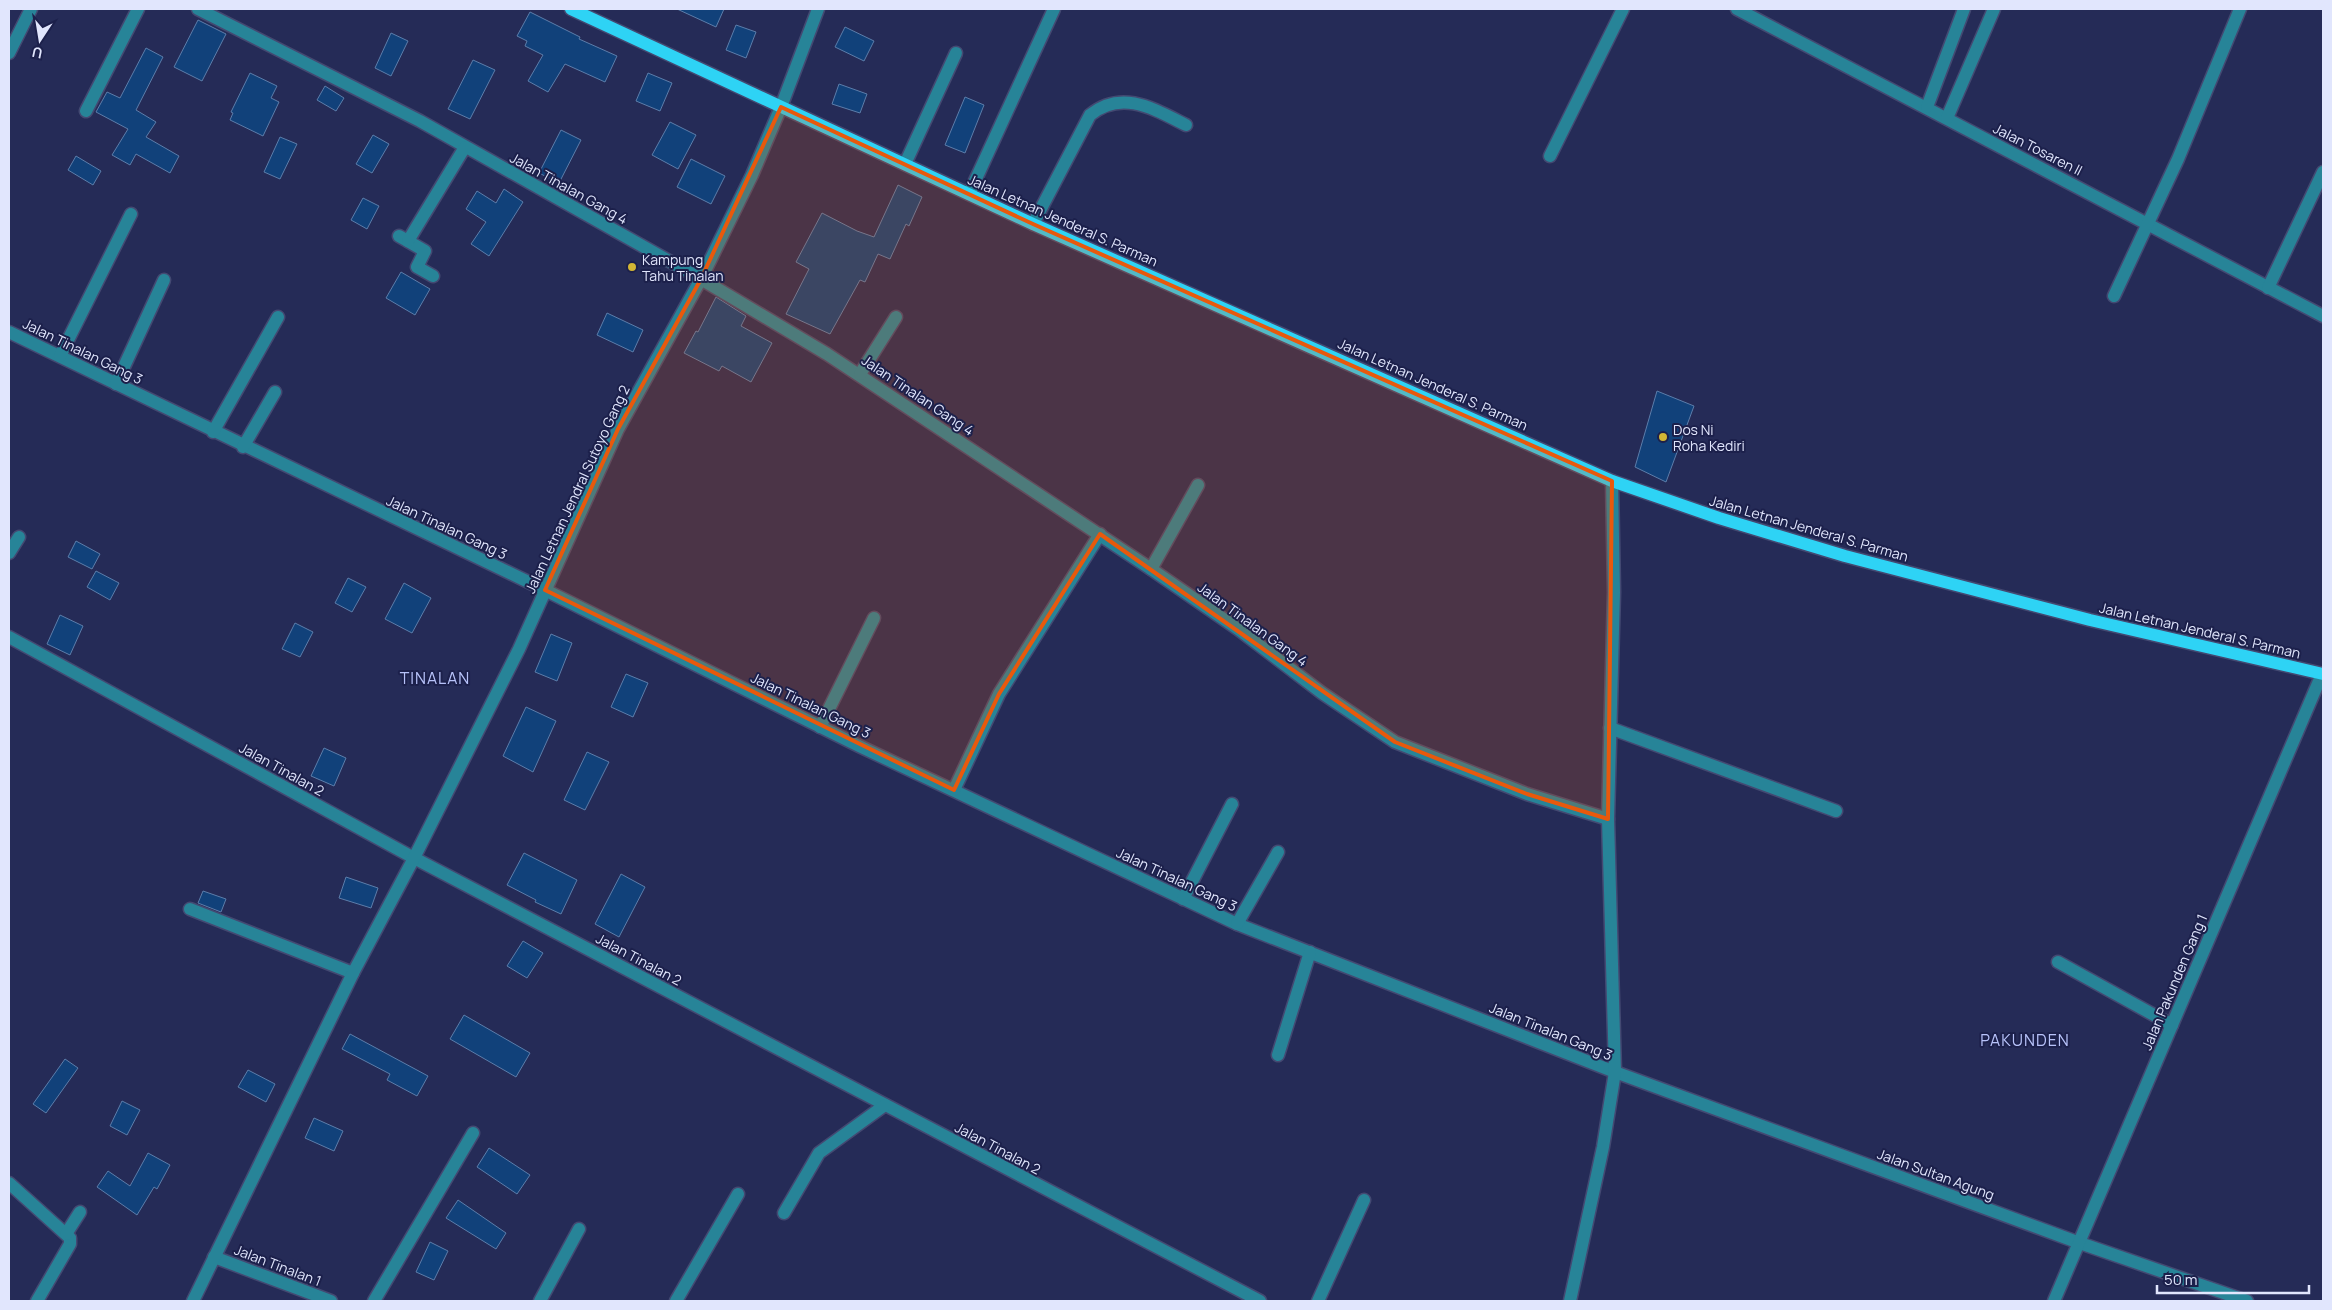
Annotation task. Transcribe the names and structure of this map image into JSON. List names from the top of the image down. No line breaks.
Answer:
{"streets":{"main road":["Jalan Letnan Jenderal S. Parman"],"street":["Jalan Tosaren II","Jalan Tinalan Gang 4","Jalan Tinalan Gang 3","Jalan Letnan Jendral Sutoyo Gang 2","Jalan Tinalan 2","Jalan Pakunden Gang 1","Jalan Sultan Agung","Jalan Tinalan 1"]},"crossings":[["Jalan Tinalan Gang 4","Jalan Letnan Jendral Sutoyo Gang 2"],["Jalan Letnan Jenderal S. Parman","Jalan Letnan Jendral Sutoyo Gang 2"],["Jalan Letnan Jenderal S. Parman","Jalan Pakunden Gang 1"],["Jalan Tinalan Gang 3","Jalan Letnan Jendral Sutoyo Gang 2"],["Jalan Tinalan Gang 3","Jalan Sultan Agung"],["Jalan Letnan Jendral Sutoyo Gang 2","Jalan Tinalan 2"],["Jalan Letnan Jendral Sutoyo Gang 2","Jalan Tinalan 1"],["Jalan Pakunden Gang 1","Jalan Sultan Agung"]],"districts":["TINALAN","PAKUNDEN"],"places":["Kampung Tahu Tinalan","Dos Ni Roha Kediri"],"scale_bar":"50 m","north":"bottom"}
